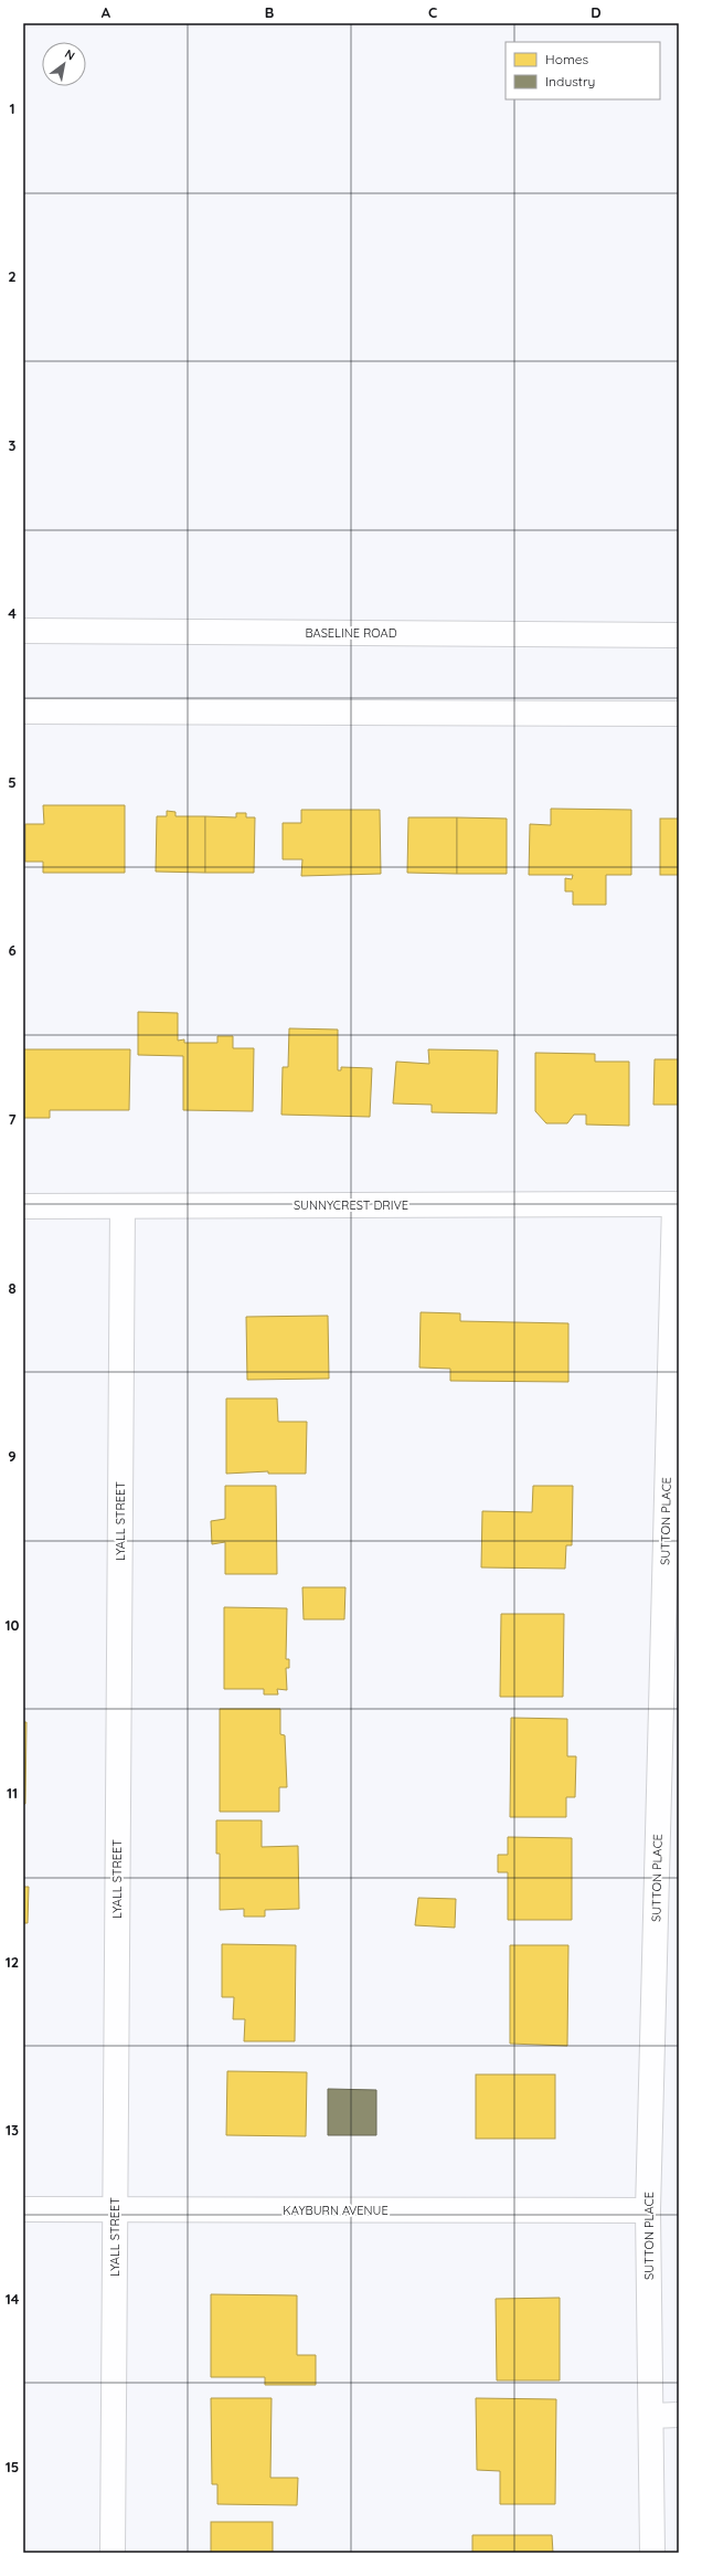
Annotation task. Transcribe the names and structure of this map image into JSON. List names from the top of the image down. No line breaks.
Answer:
{"streets":{"street":["BASELINE ROAD","SUNNYCREST DRIVE","LYALL STREET","SUTTON PLACE","KAYBURN AVENUE"]},"crossings":[["SUNNYCREST DRIVE","LYALL STREET"],["SUNNYCREST DRIVE","SUTTON PLACE"],["LYALL STREET","KAYBURN AVENUE"],["SUTTON PLACE","KAYBURN AVENUE"]],"legend":["Homes","Industry"],"north":"top right","grid":{"columns":["A","B","C","D"],"rows":["1","2","3","4","5","6","7","8","9","10","11","12","13","14","15"]}}
